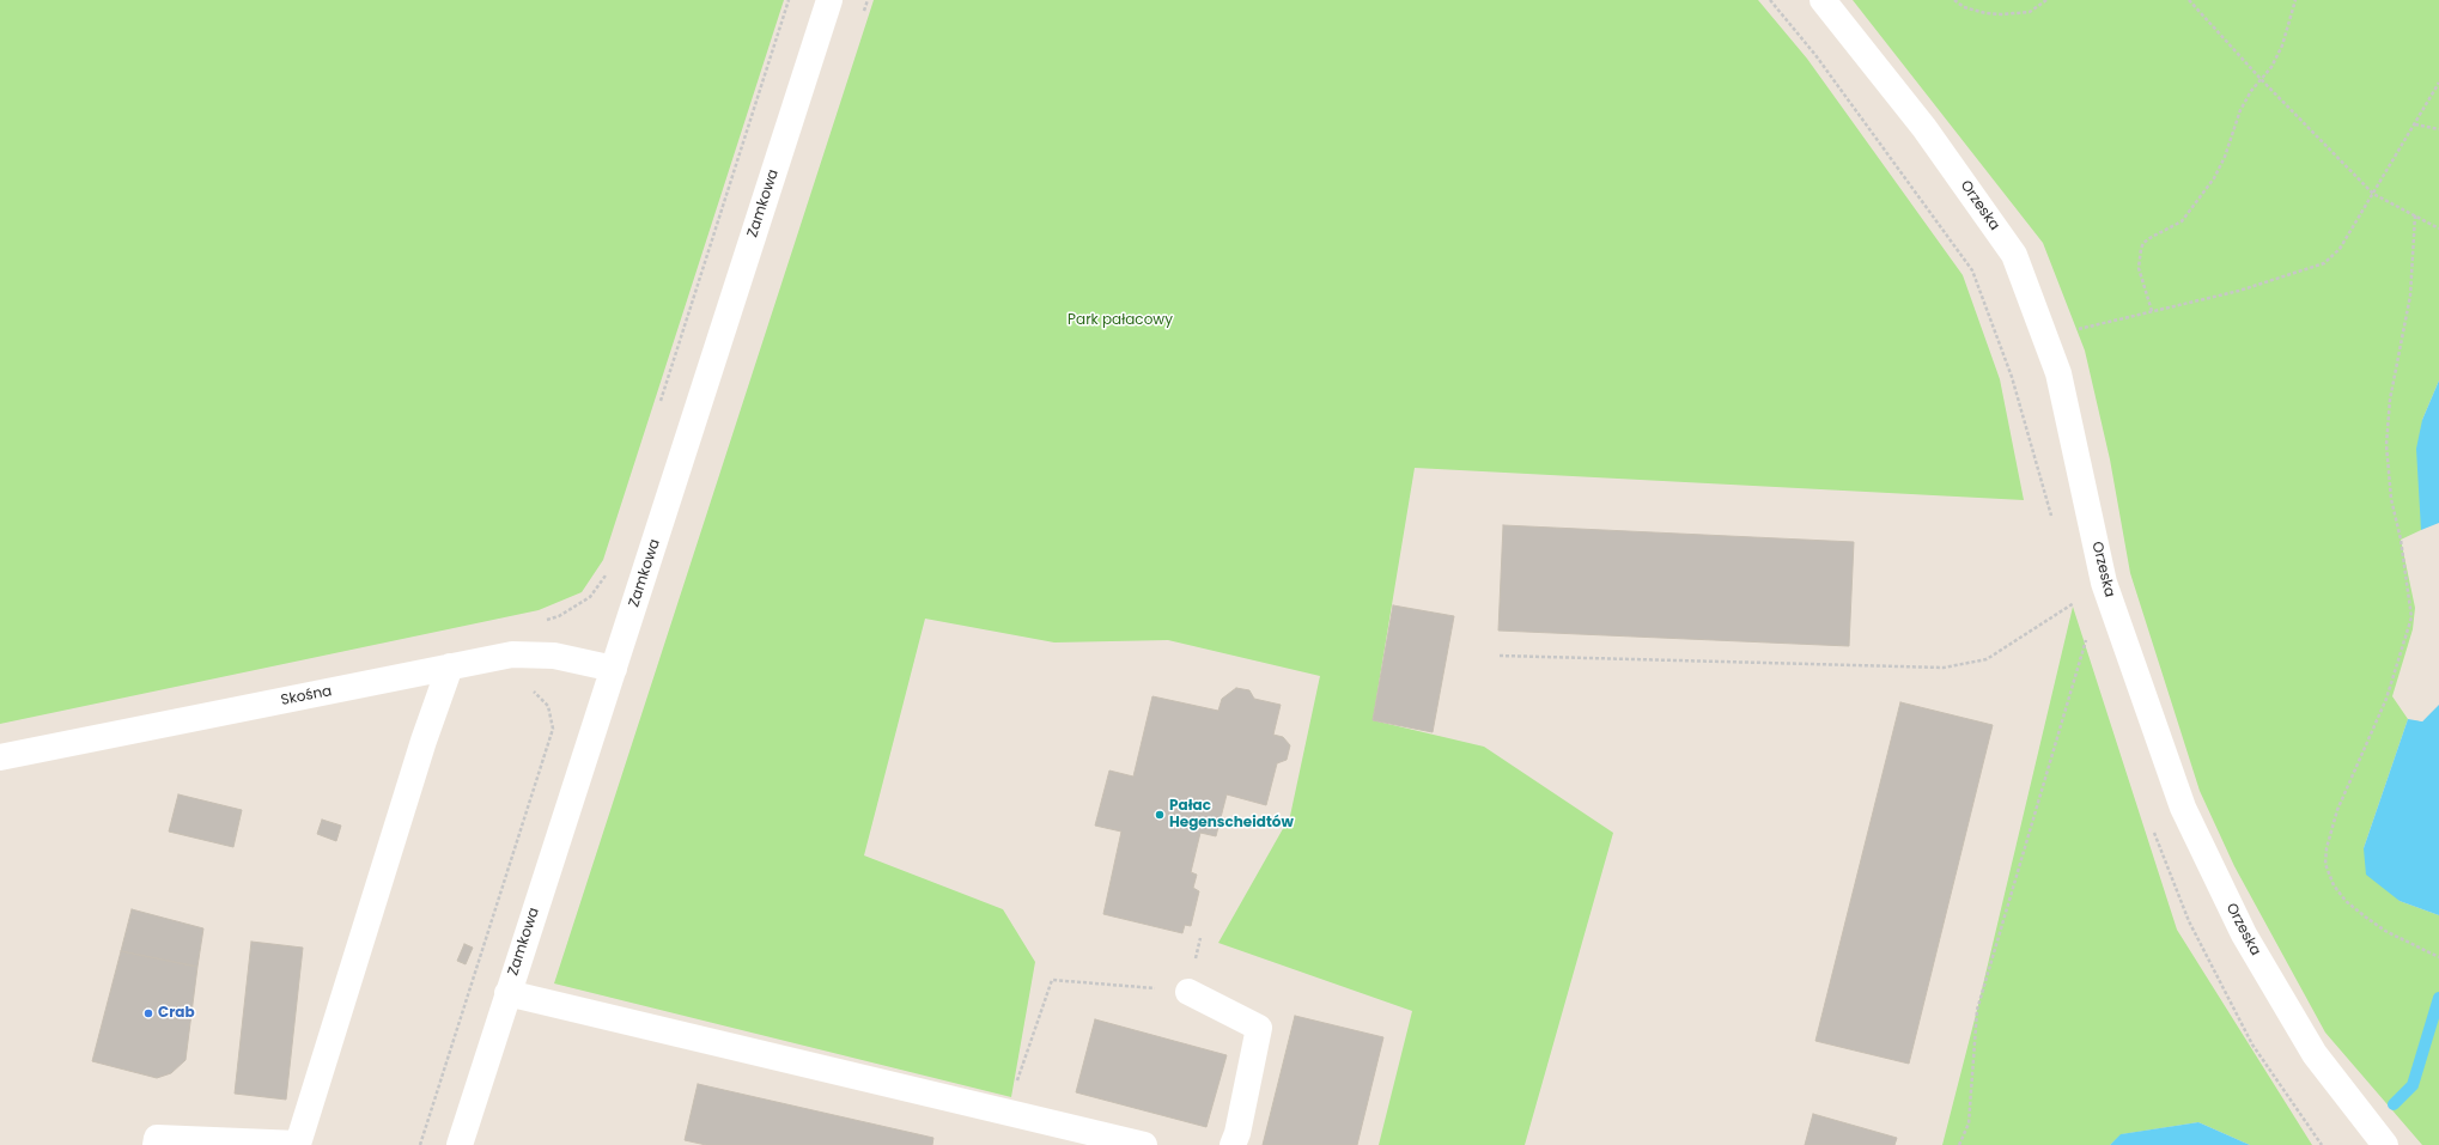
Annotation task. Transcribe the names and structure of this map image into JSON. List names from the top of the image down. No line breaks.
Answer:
{"streets":{"street":["Zamkowa","Orzeska","Skośna"]},"crossings":[["Zamkowa","Skośna"]],"parks":["Park pałacowy"],"places":["Pałac Hegenscheidtów","Crab"]}
